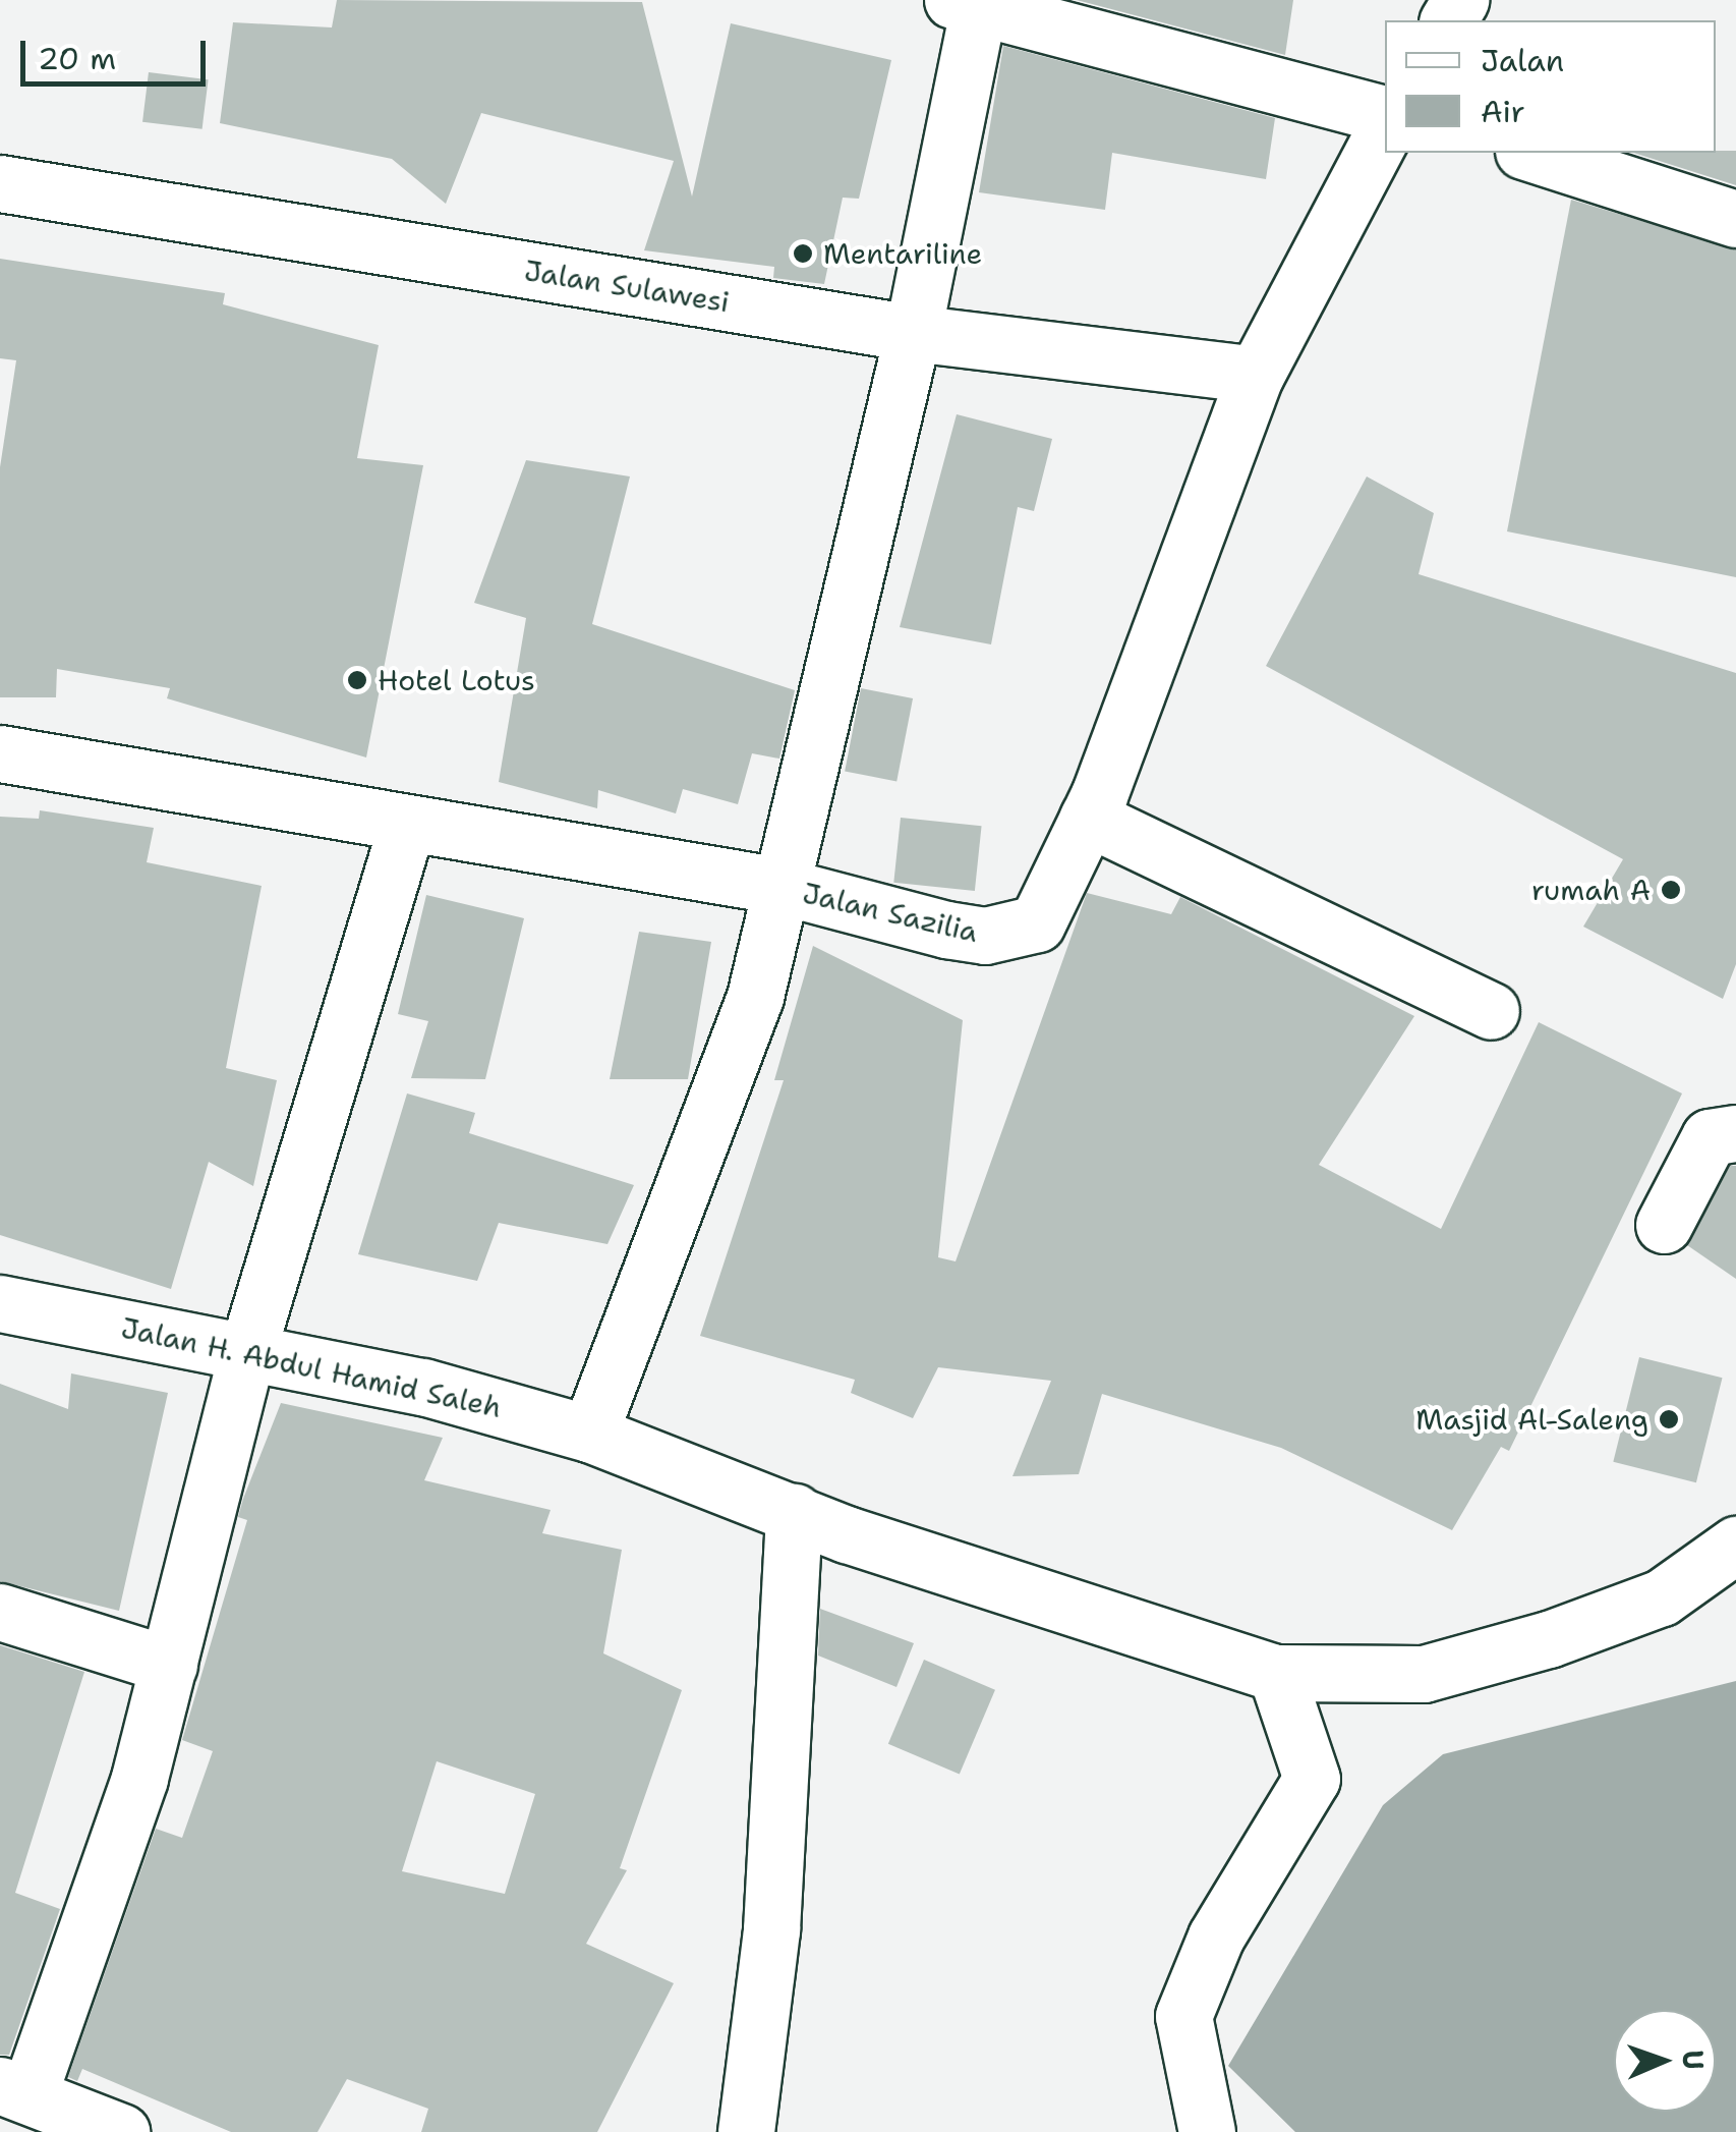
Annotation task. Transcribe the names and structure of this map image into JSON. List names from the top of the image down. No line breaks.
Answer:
{"streets":{"street":["Jalan Sulawesi","Jalan Sazilia","Jalan H. Abdul Hamid Saleh"]},"crossings":[["Jalan Sulawesi","Jalan Sazilia"]],"places":["Mentariline","Hotel Lotus","rumah A","Masjid Al-Saleng"],"legend":["Jalan","Air"],"scale_bar":"20 m","north":"right"}
